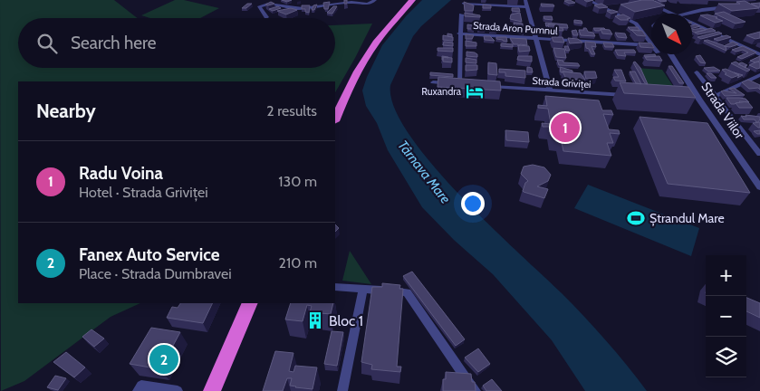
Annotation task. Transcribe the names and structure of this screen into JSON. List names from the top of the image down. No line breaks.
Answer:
{"streets":{"street":["Strada Aron Pumnul","Strada Griviței","Strada Viilor"]},"water":["Târnava Mare"],"places":{"hotel":["Ruxandra"],"sports":["Ștrandul Mare"],"building":["Bloc 1"]},"north":"bottom right","page":{"search":"Search here","heading":["Nearby","2 results"],"pins":["1","2"],"list":[{"mark":"1","name":"Radu Voina","note":"Hotel · Strada Griviței","value":"130 m"},{"mark":"2","name":"Fanex Auto Service","note":"Place · Strada Dumbravei","value":"210 m"}],"map_buttons":["+","−"]}}
